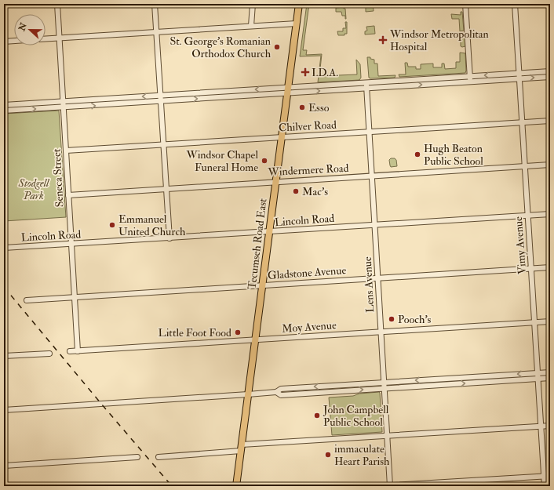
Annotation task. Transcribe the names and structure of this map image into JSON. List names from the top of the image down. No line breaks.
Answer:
{"streets":{"main road":["Tecumseh Road East"],"street":["Chilver Road","Windermere Road","Seneca Street","Lincoln Road","Vimy Avenue","Gladstone Avenue","Lens Avenue","Moy Avenue"]},"crossings":[["Chilver Road","Seneca Street"],["Chilver Road","Tecumseh Road East"],["Chilver Road","Vimy Avenue"],["Chilver Road","Lens Avenue"],["Windermere Road","Seneca Street"],["Windermere Road","Tecumseh Road East"],["Windermere Road","Vimy Avenue"],["Windermere Road","Lens Avenue"],["Seneca Street","Lincoln Road"],["Seneca Street","Gladstone Avenue"],["Seneca Street","Moy Avenue"],["Lincoln Road","Tecumseh Road East"],["Lincoln Road","Vimy Avenue"],["Lincoln Road","Lens Avenue"],["Tecumseh Road East","Gladstone Avenue"],["Tecumseh Road East","Moy Avenue"],["Vimy Avenue","Gladstone Avenue"],["Vimy Avenue","Moy Avenue"],["Gladstone Avenue","Lens Avenue"],["Lens Avenue","Moy Avenue"]],"parks":["Stodgell Park"],"places":{"health":["Windsor Metropolitan Hospital","I.D.A."],"other":["St. George's Romanian Orthodox Church","Esso","Hugh Beaton Public School","Windsor Chapel Funeral Home","Mac's","Emmanuel United Church","Pooch’s","Little Foot Food","John Campbell Public School","immaculate Heart Parish"]},"north":"left"}
